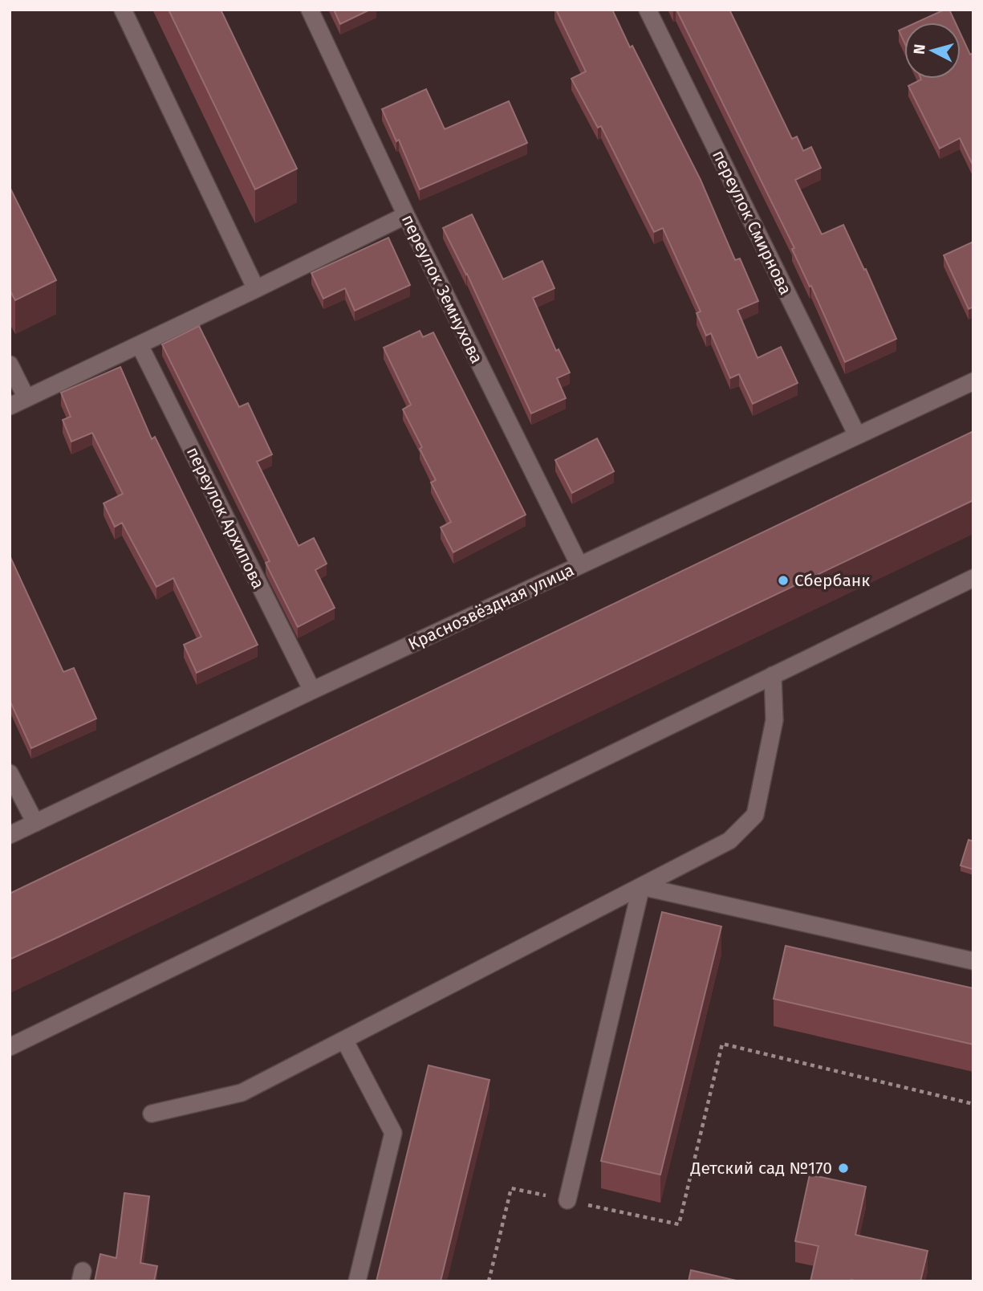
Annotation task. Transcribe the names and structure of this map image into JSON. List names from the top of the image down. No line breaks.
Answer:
{"streets":{"street":["переулок Смирнова","переулок Земнухова","переулок Архипова","Краснозвёздная улица"]},"crossings":[["переулок Смирнова","Краснозвёздная улица"],["переулок Земнухова","Краснозвёздная улица"],["переулок Архипова","Краснозвёздная улица"]],"places":["Сбербанк","Детский сад №170"],"north":"left"}
